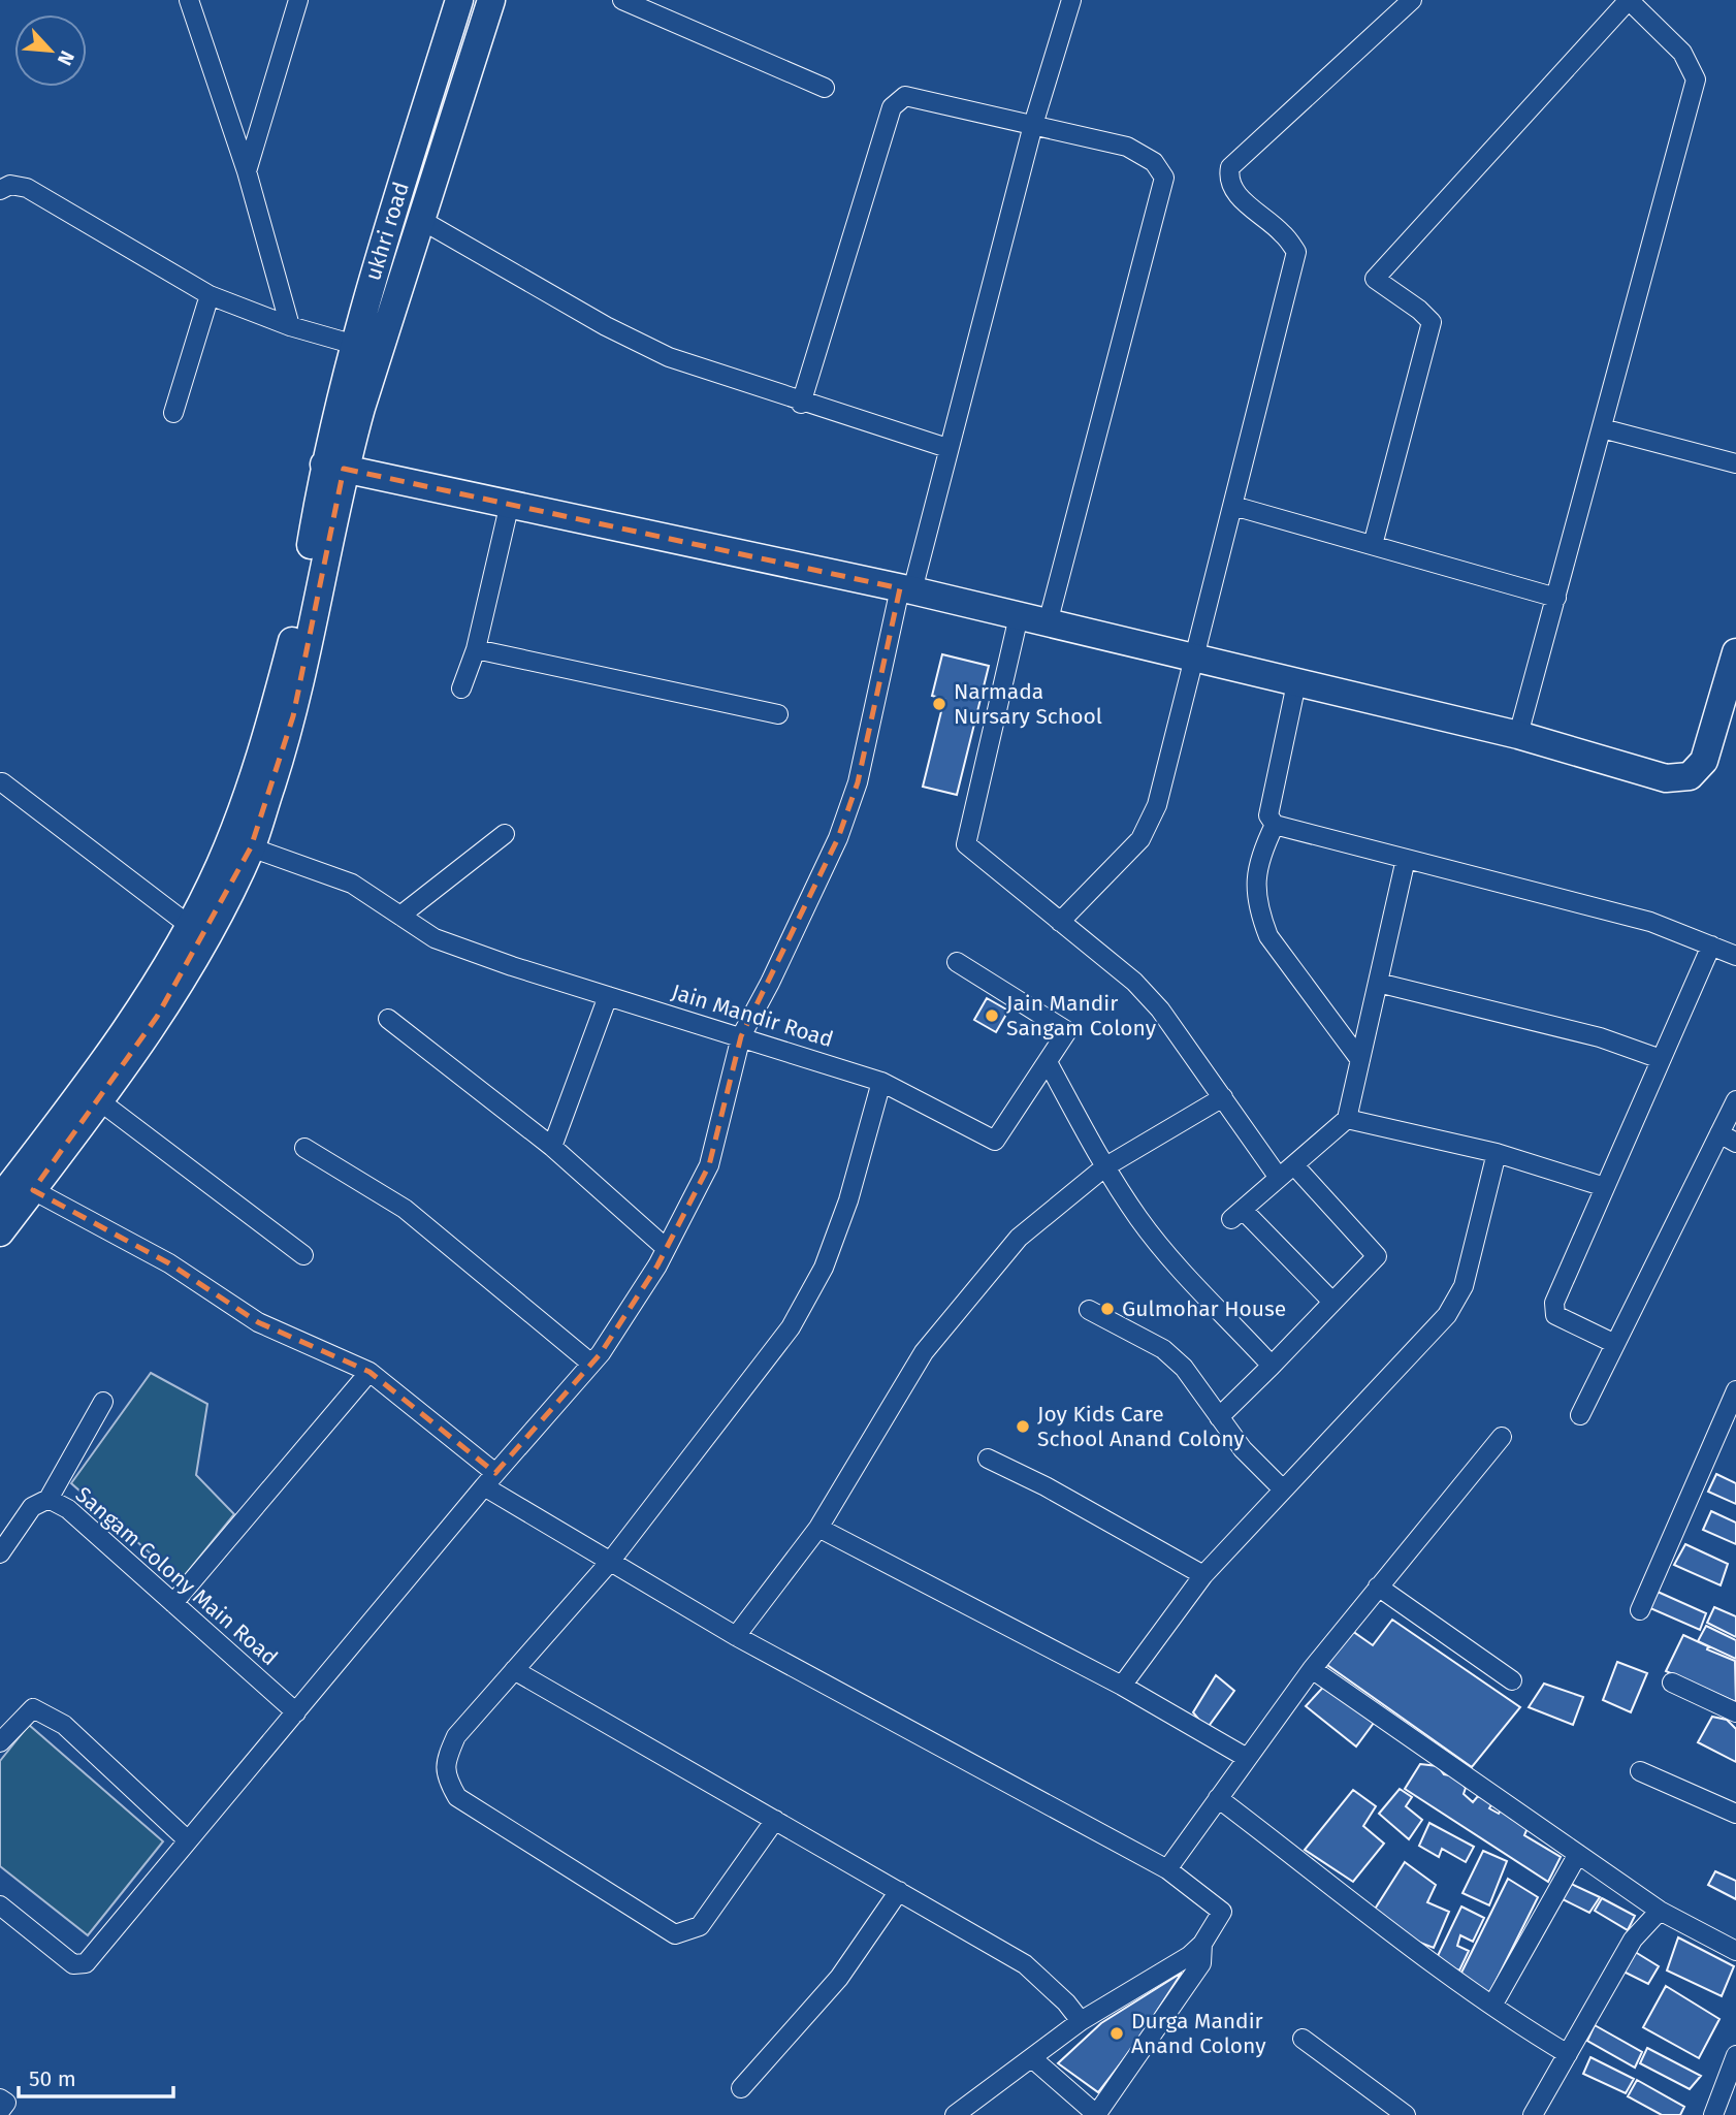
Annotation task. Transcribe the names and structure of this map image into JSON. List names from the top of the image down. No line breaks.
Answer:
{"streets":{"street":["ukhri road","Jain Mandir Road","Sangam Colony Main Road"]},"places":["Narmada Nursary School","Jain Mandir Sangam Colony","Gulmohar House","Joy Kids Care School Anand Colony","Durga Mandir Anand Colony"],"scale_bar":"50 m","north":"bottom right"}
